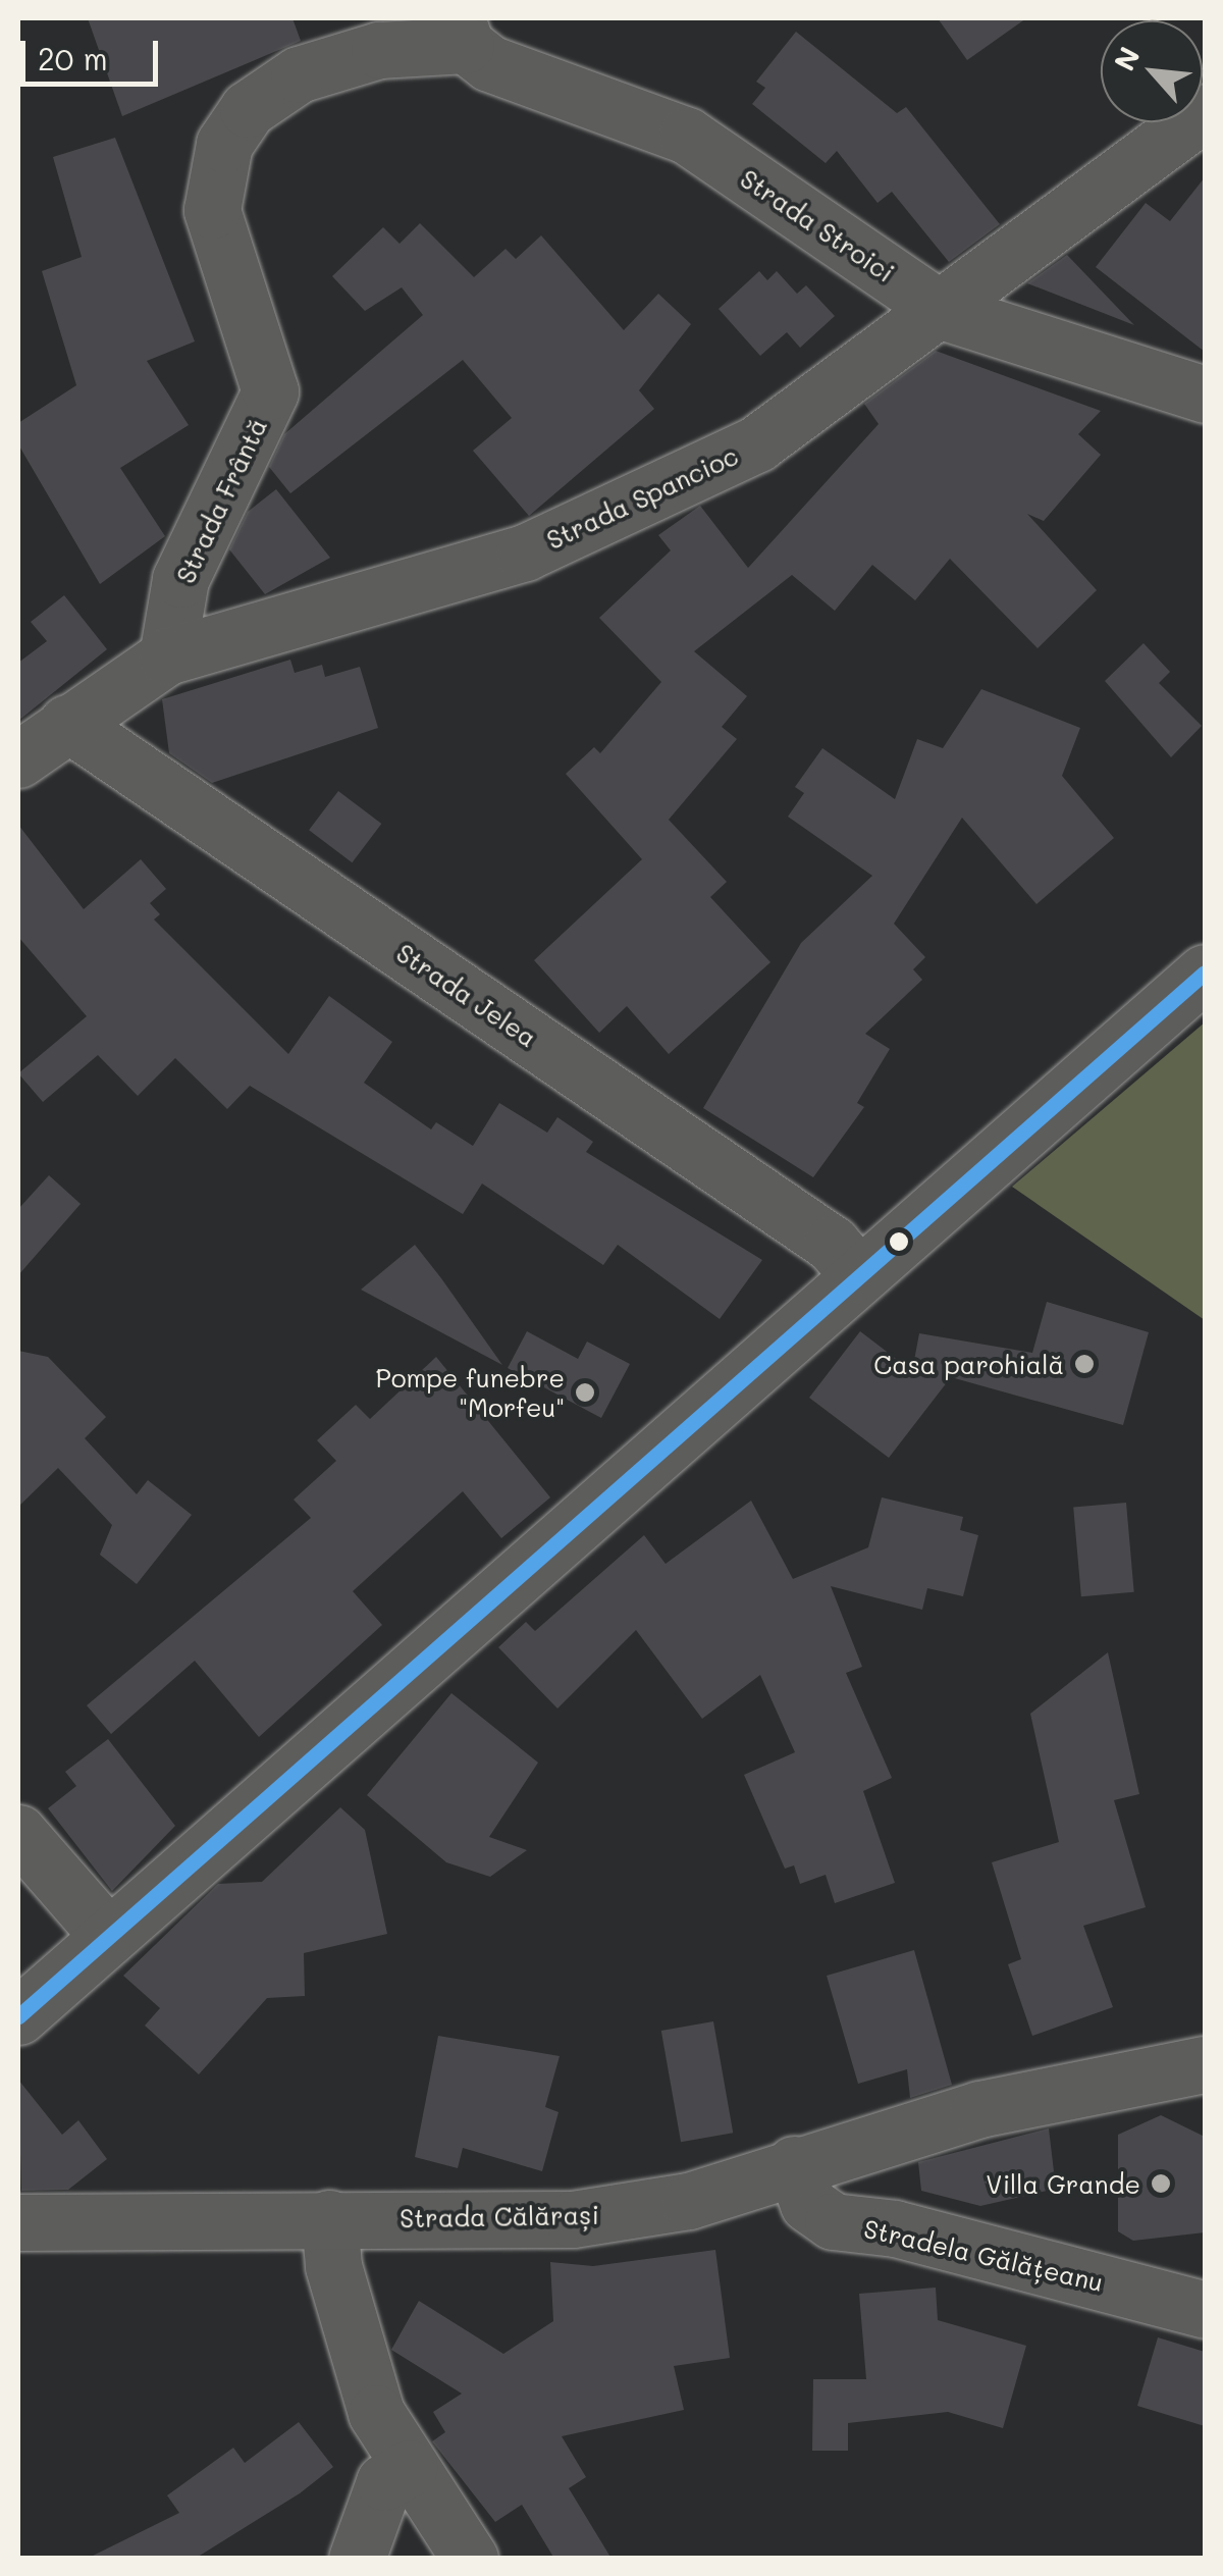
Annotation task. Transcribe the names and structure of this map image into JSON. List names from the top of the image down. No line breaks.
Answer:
{"streets":{"street":["Strada Stroici","Strada Spancioc","Strada Frântă","Strada Jelea","Strada Călărași","Stradela Gălățeanu"]},"crossings":[["Strada Stroici","Strada Spancioc"],["Strada Stroici","Strada Frântă"],["Strada Spancioc","Strada Frântă"],["Strada Spancioc","Strada Jelea"],["Strada Călărași","Stradela Gălățeanu"]],"places":["Casa parohială","Pompe funebre \"Morfeu\"","Villa Grande"],"scale_bar":"20 m","north":"top left"}
